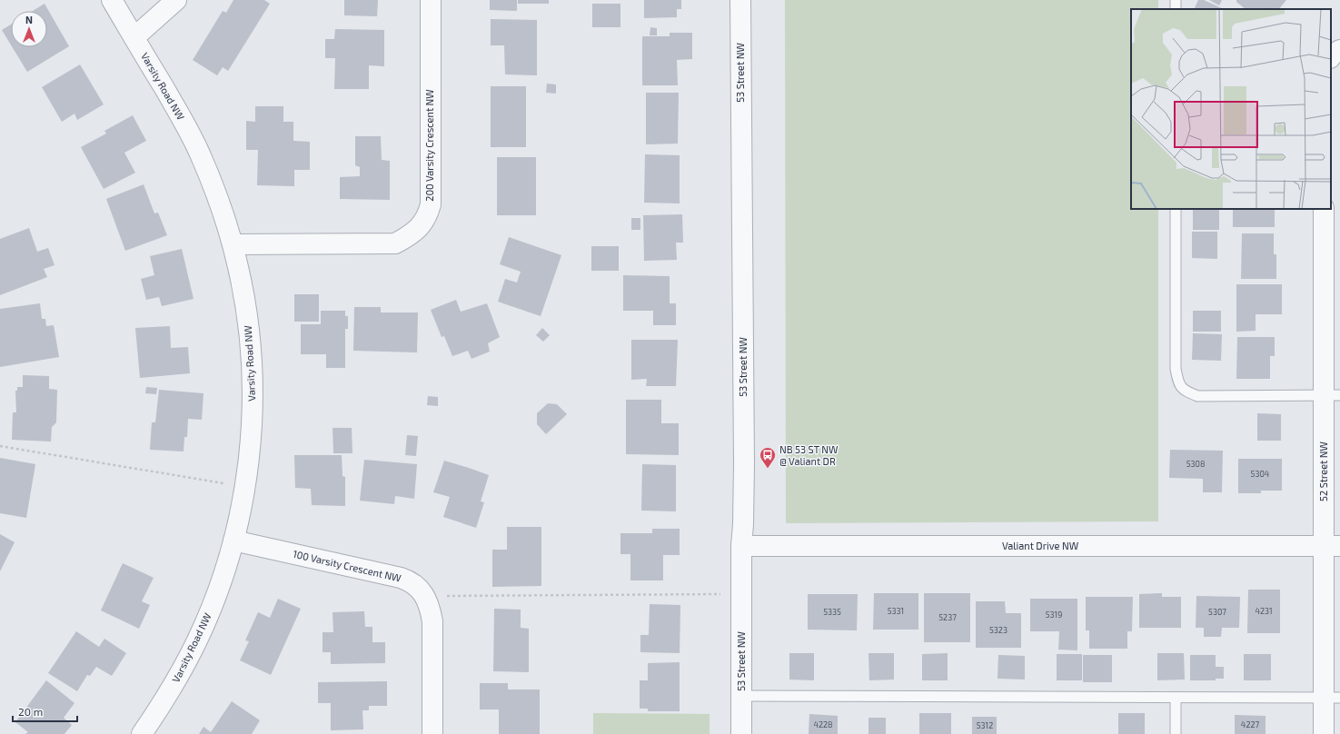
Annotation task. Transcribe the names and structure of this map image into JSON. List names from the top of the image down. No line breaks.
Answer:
{"streets":{"street":["53 Street NW","Varsity Road NW","200 Varsity Crescent NW","52 Street NW","Valiant Drive NW","100 Varsity Crescent NW"]},"crossings":[["53 Street NW","Valiant Drive NW"],["Varsity Road NW","200 Varsity Crescent NW"],["Varsity Road NW","100 Varsity Crescent NW"],["52 Street NW","Valiant Drive NW"]],"places":{"bus stop":["NB 53 ST NW @ Valiant DR"]},"house_numbers":["5308","5304","5331","4231","5335","5307","5319","5237","5323","4228","4227","5312"],"scale_bar":"20 m","north":"top"}
